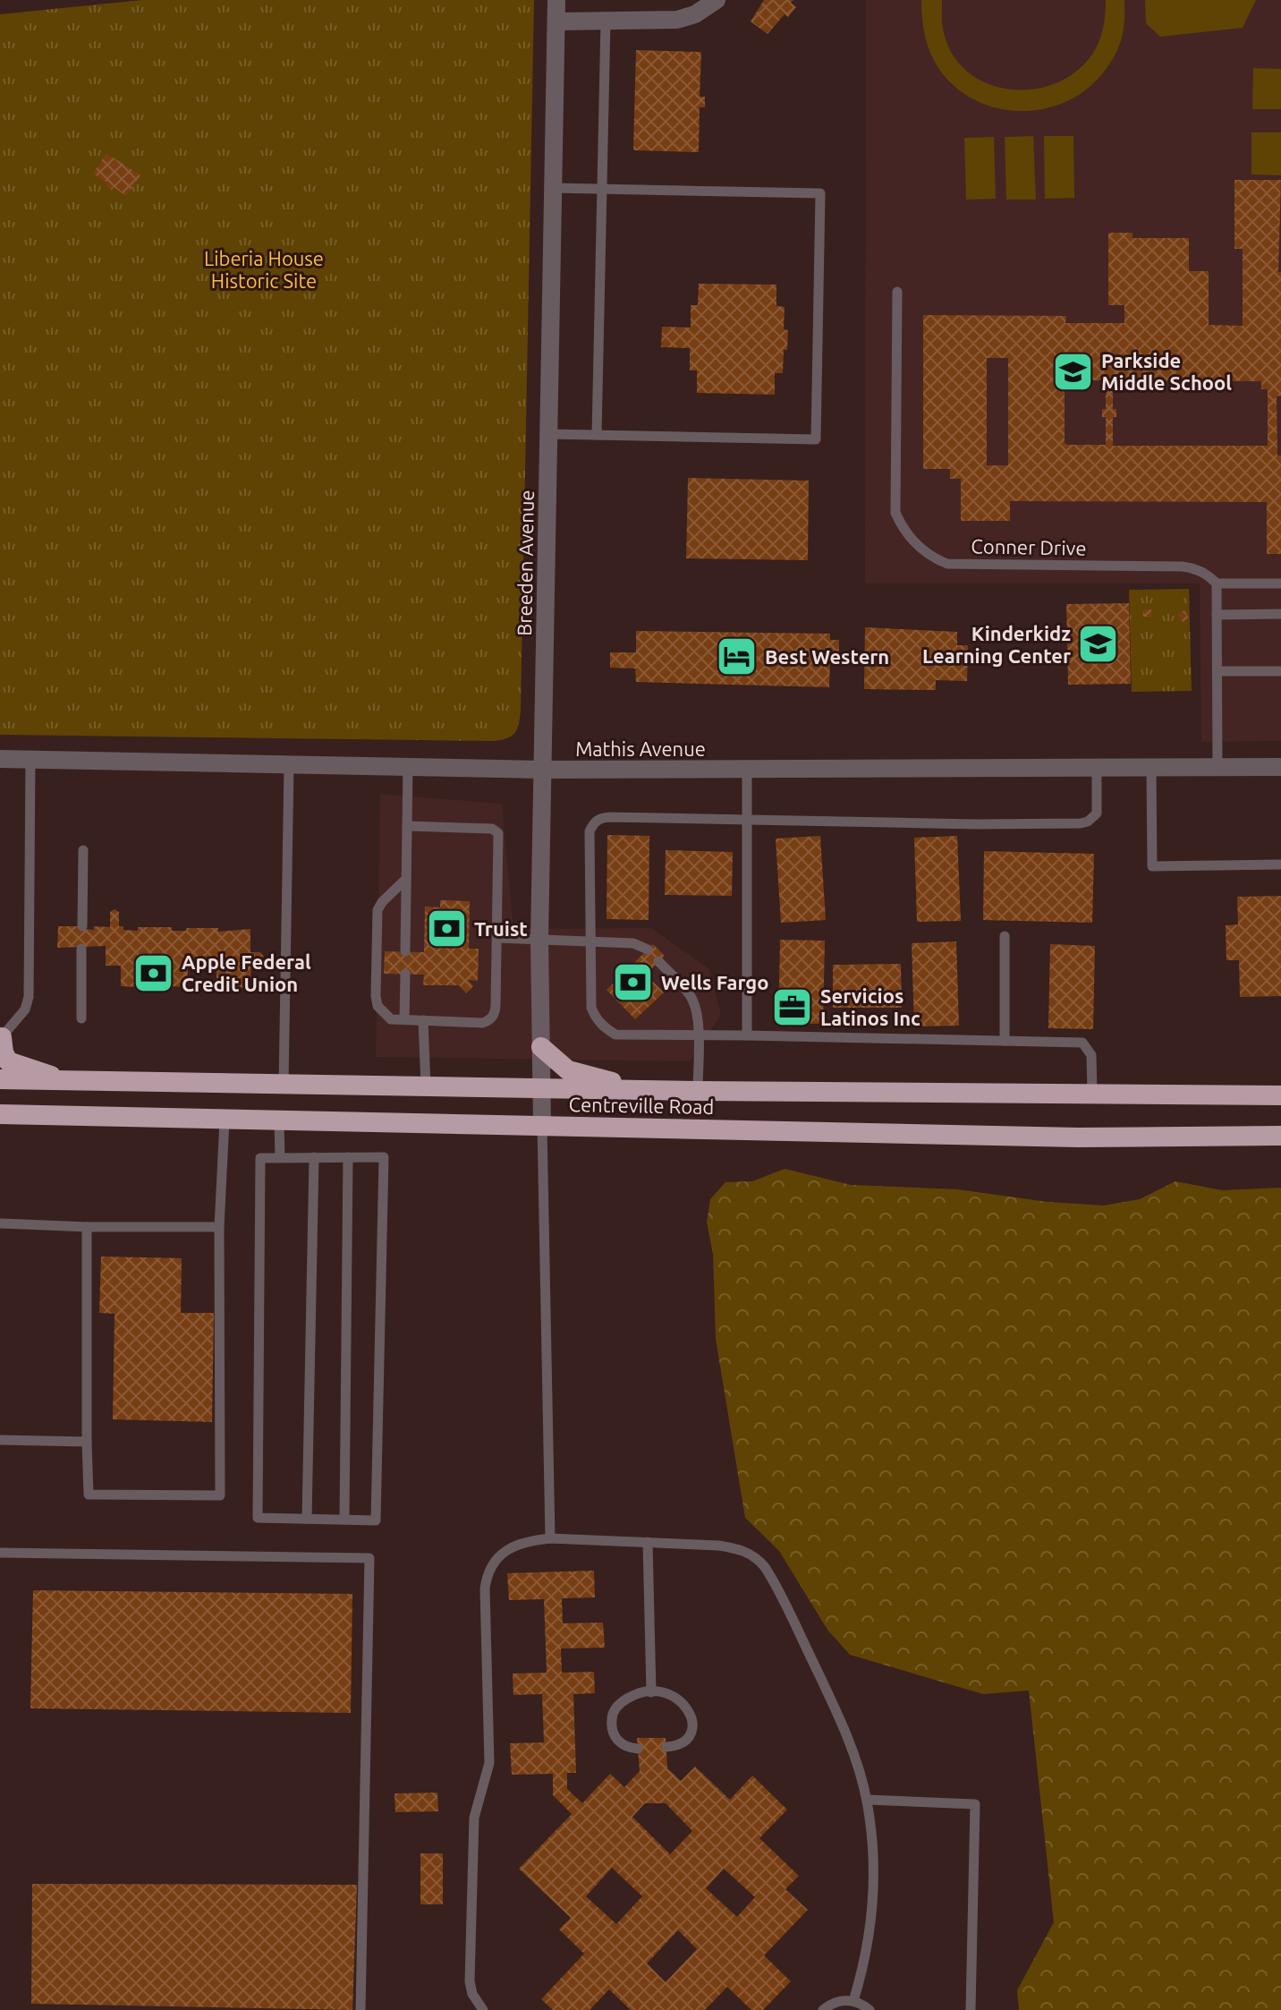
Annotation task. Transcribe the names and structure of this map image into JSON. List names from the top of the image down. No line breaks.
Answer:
{"streets":{"highway":["Centreville Road"],"street":["Breeden Avenue","Mathis Avenue"],"lane":["Conner Drive"]},"crossings":[["Breeden Avenue","Mathis Avenue"],["Breeden Avenue","Centreville Road"]],"parks":["Liberia House Historic Site"],"places":{"school or university":["Parkside Middle School","Kinderkidz Learning Center"],"hotel":["Best Western"],"bank":["Truist","Apple Federal Credit Union","Wells Fargo"],"office":["Servicios Latinos Inc"]}}
